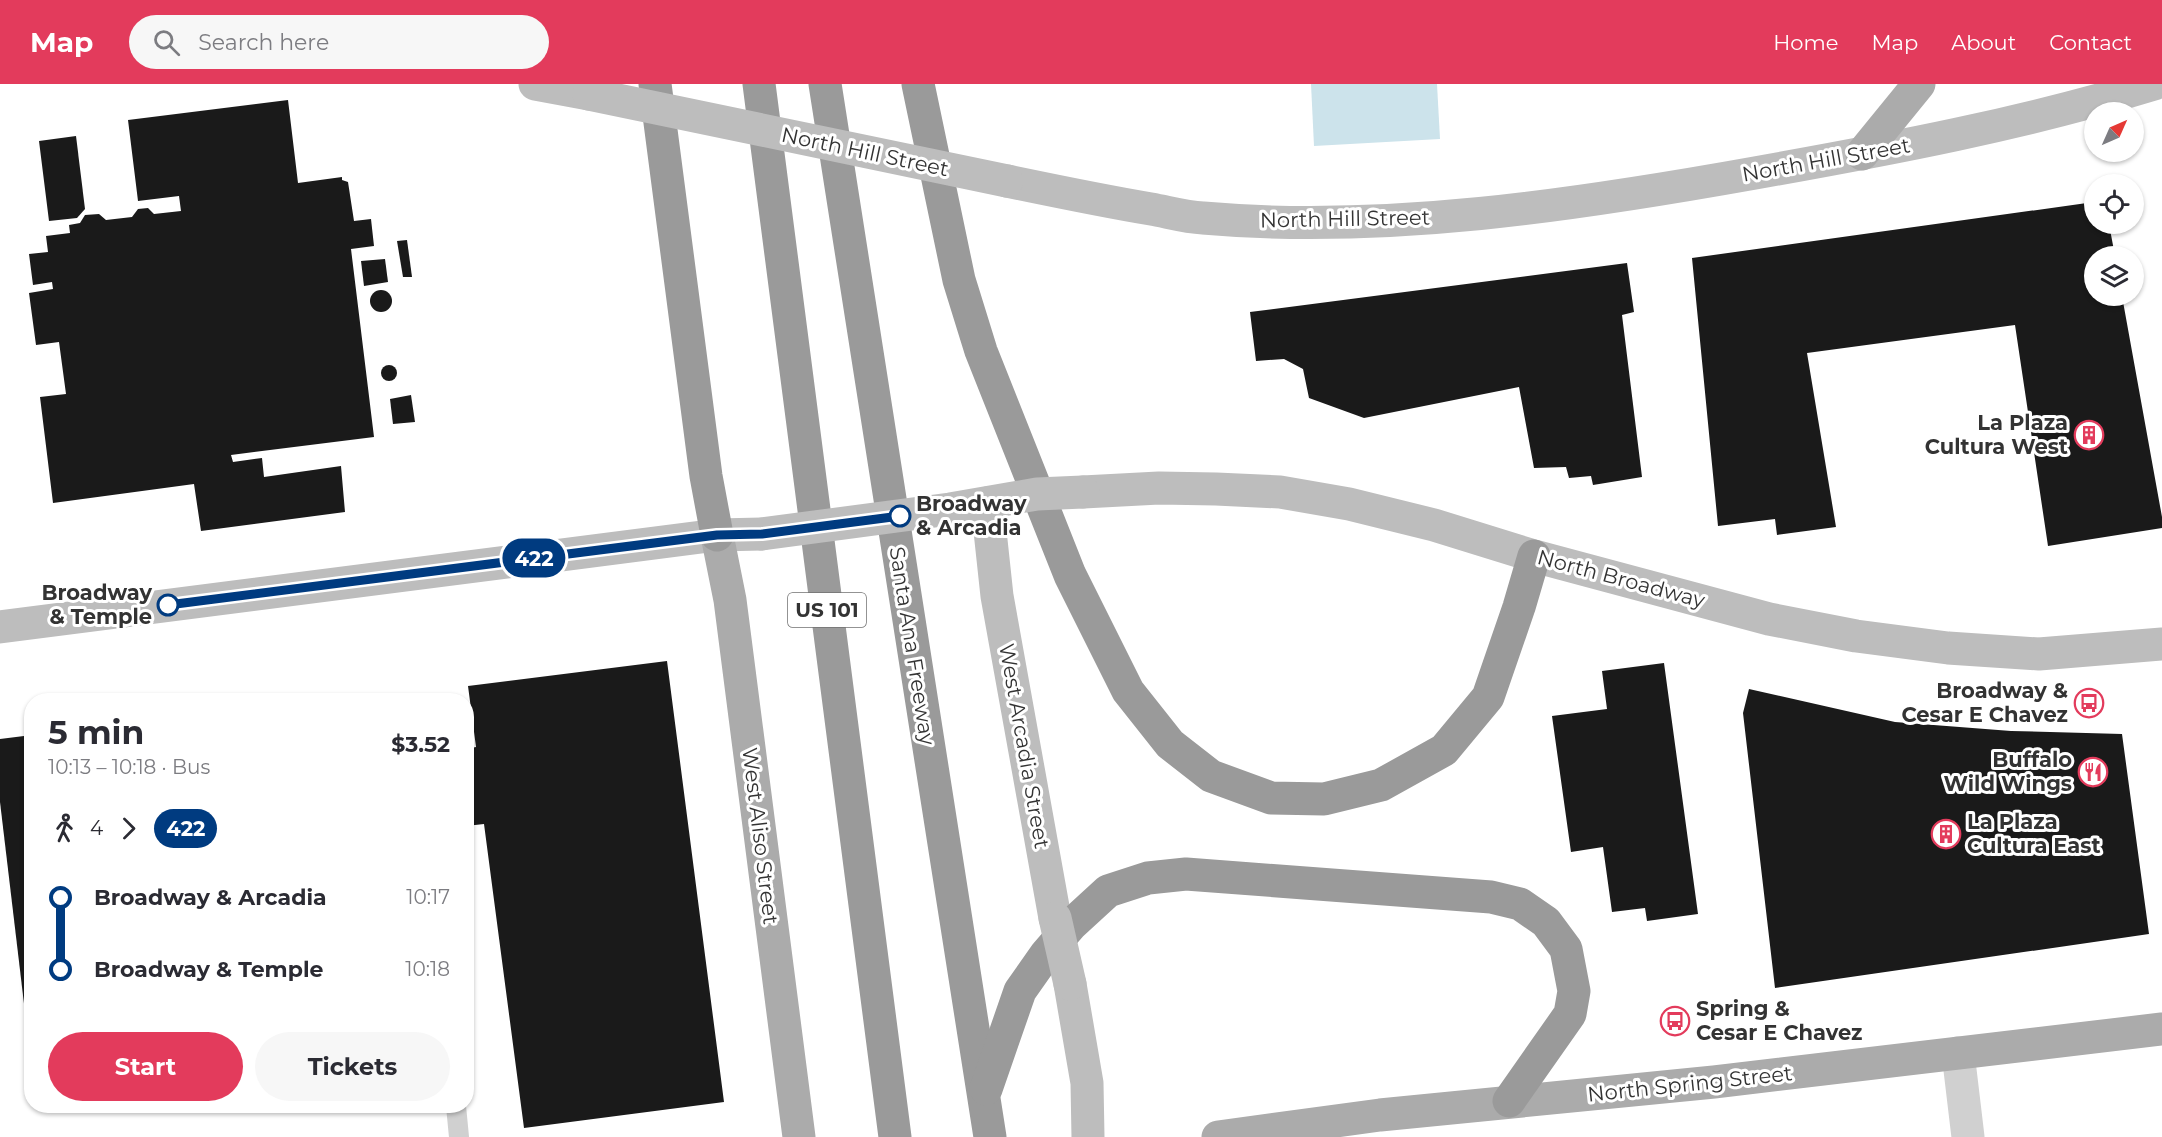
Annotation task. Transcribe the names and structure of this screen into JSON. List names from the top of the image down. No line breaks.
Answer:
{"streets":{"highway":["US 101","Santa Ana Freeway"],"main road":["North Hill Street","North Broadway","West Arcadia Street","West Aliso Street","North Spring Street"]},"crossings":[["North Broadway","West Arcadia Street"],["North Broadway","West Aliso Street"]],"places":{"building":["La Plaza Cultura West","La Plaza Cultura East"],"other":["Broadway & Arcadia","Broadway & Temple"],"bus stop":["Broadway & Cesar E Chavez","Spring & Cesar E Chavez"],"restaurant":["Buffalo Wild Wings"]},"lines":["bus line 422"],"north":"top right","page":{"header":"Map","search":"Search here","nav":["Home","Map","About","Contact"],"on_map":"422","heading":["5 min","10:13 – 10:18 · Bus","$3.52"],"legs":["4","422"],"list":[{"name":"Broadway & Arcadia","value":"10:17"},{"name":"Broadway & Temple","value":"10:18"}],"buttons":["Start","Tickets"]}}
